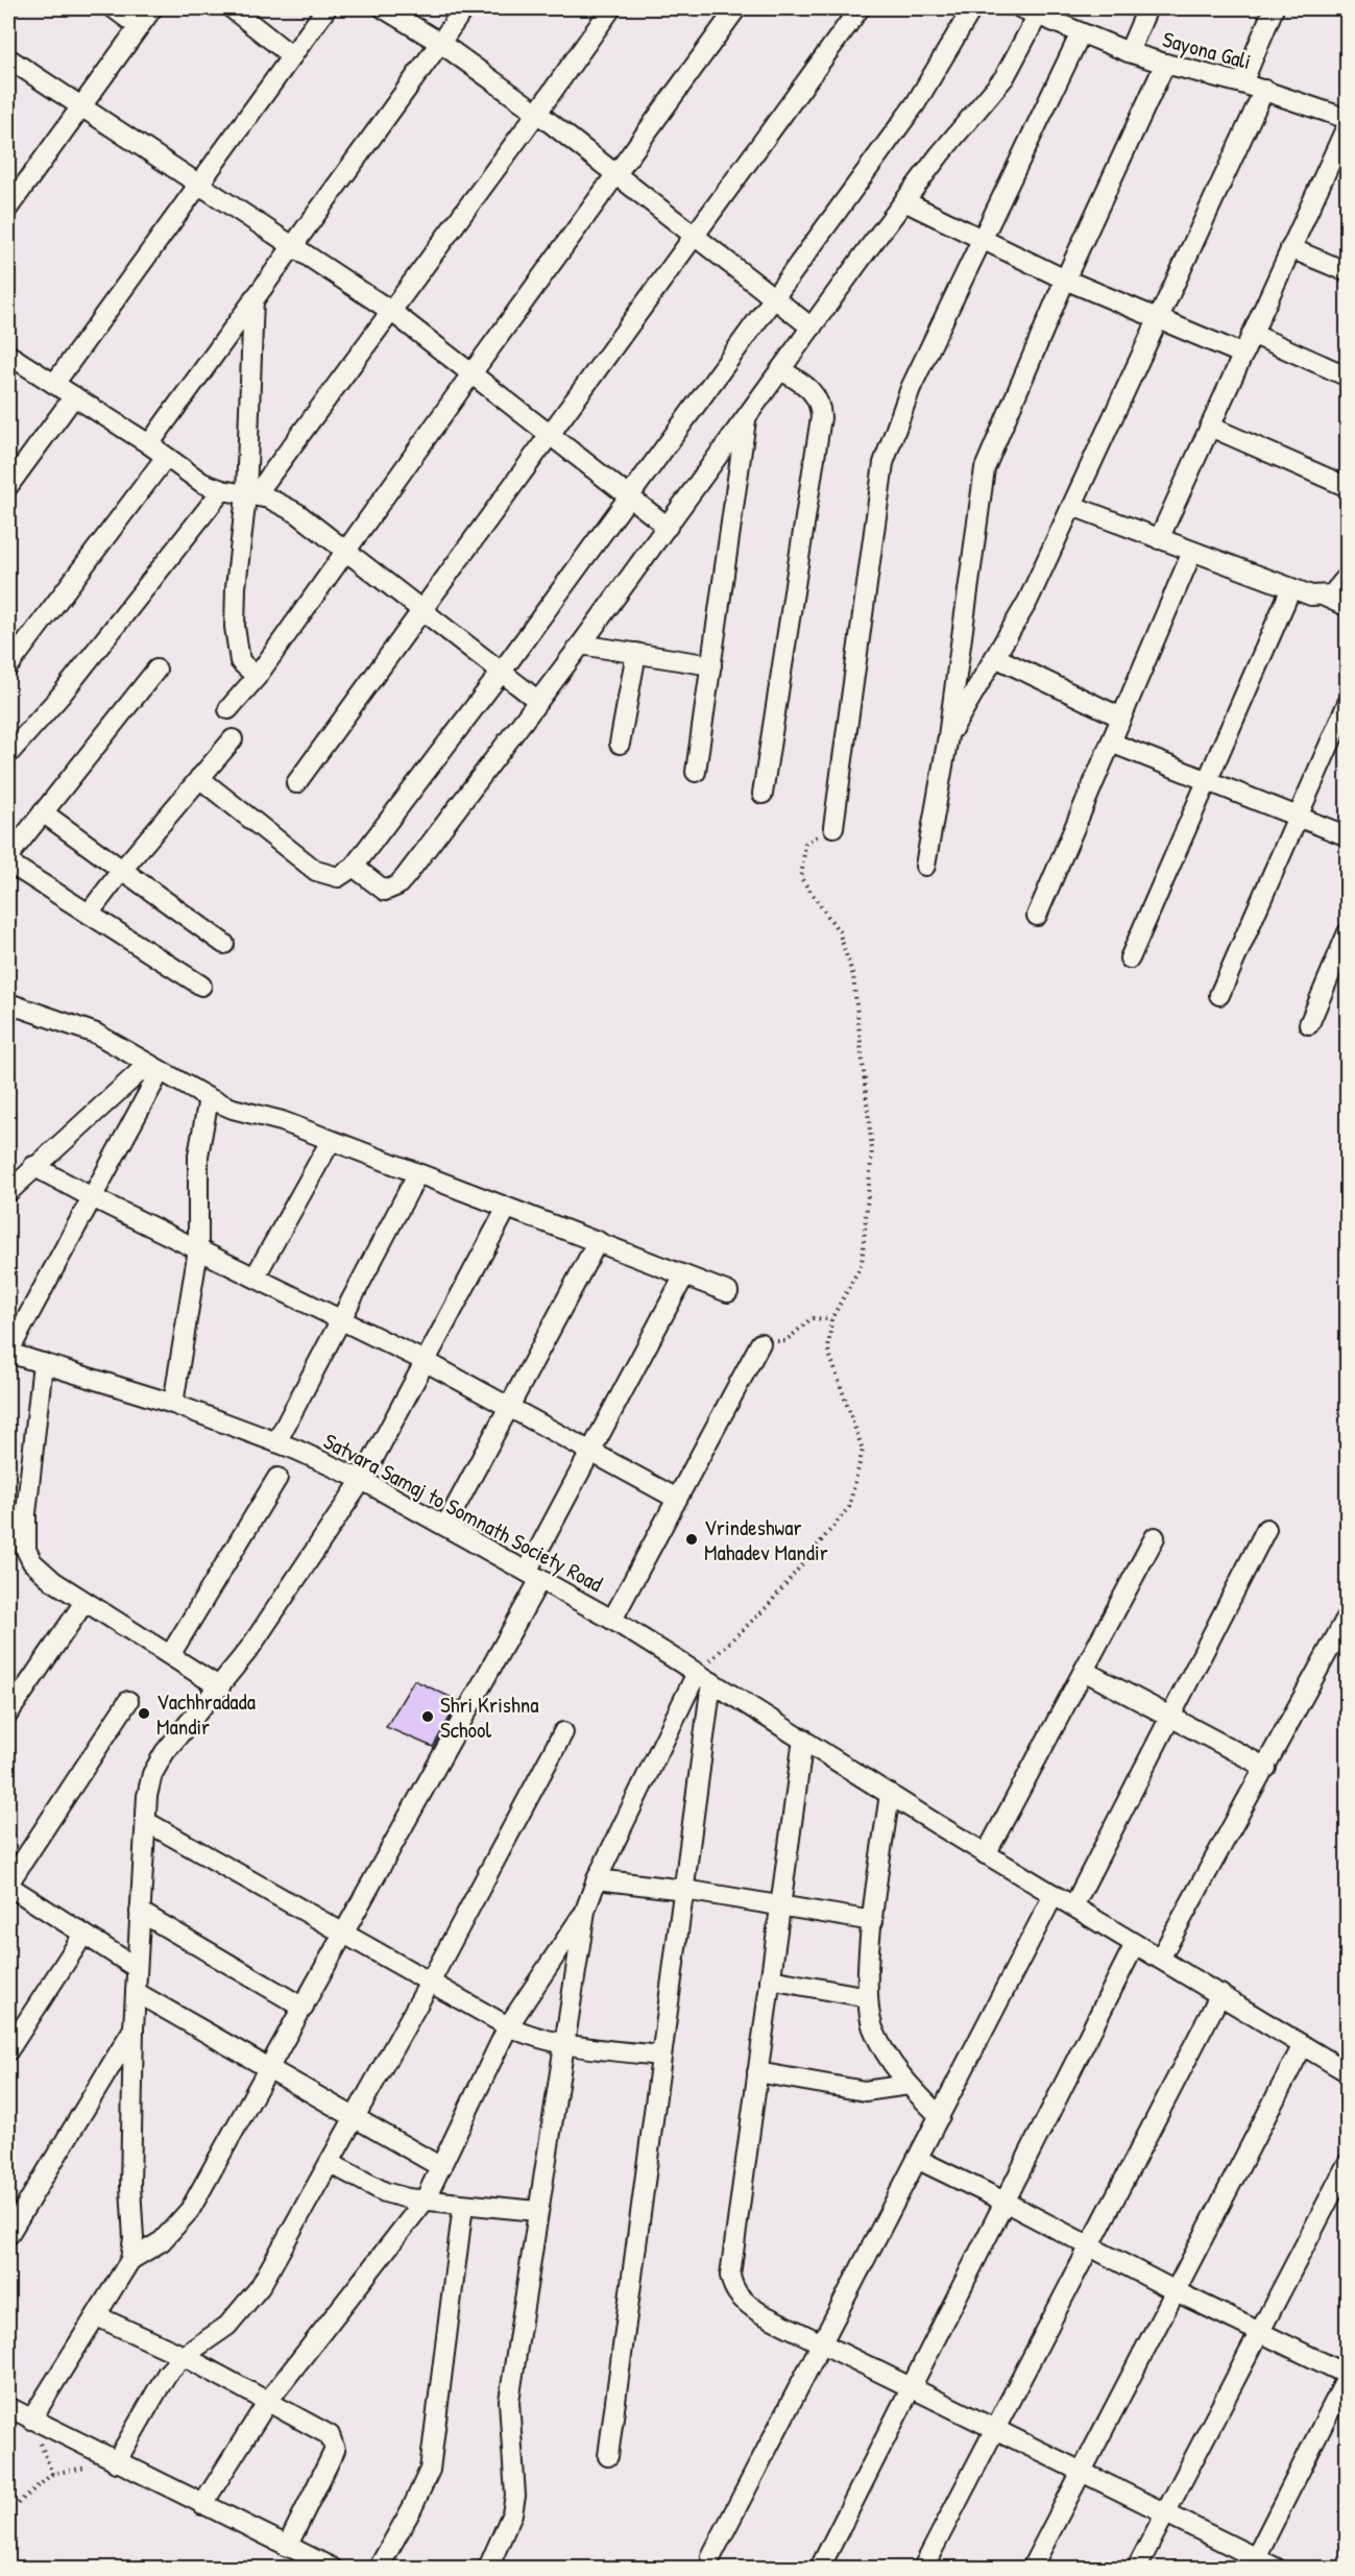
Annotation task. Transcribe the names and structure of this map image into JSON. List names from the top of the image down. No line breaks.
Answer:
{"streets":{"street":["Sayona Gali","Satvara Samaj to Somnath Society Road"]},"places":["Vrindeshwar Mahadev Mandir","Vachhradada Mandir","Shri Krishna School"]}
